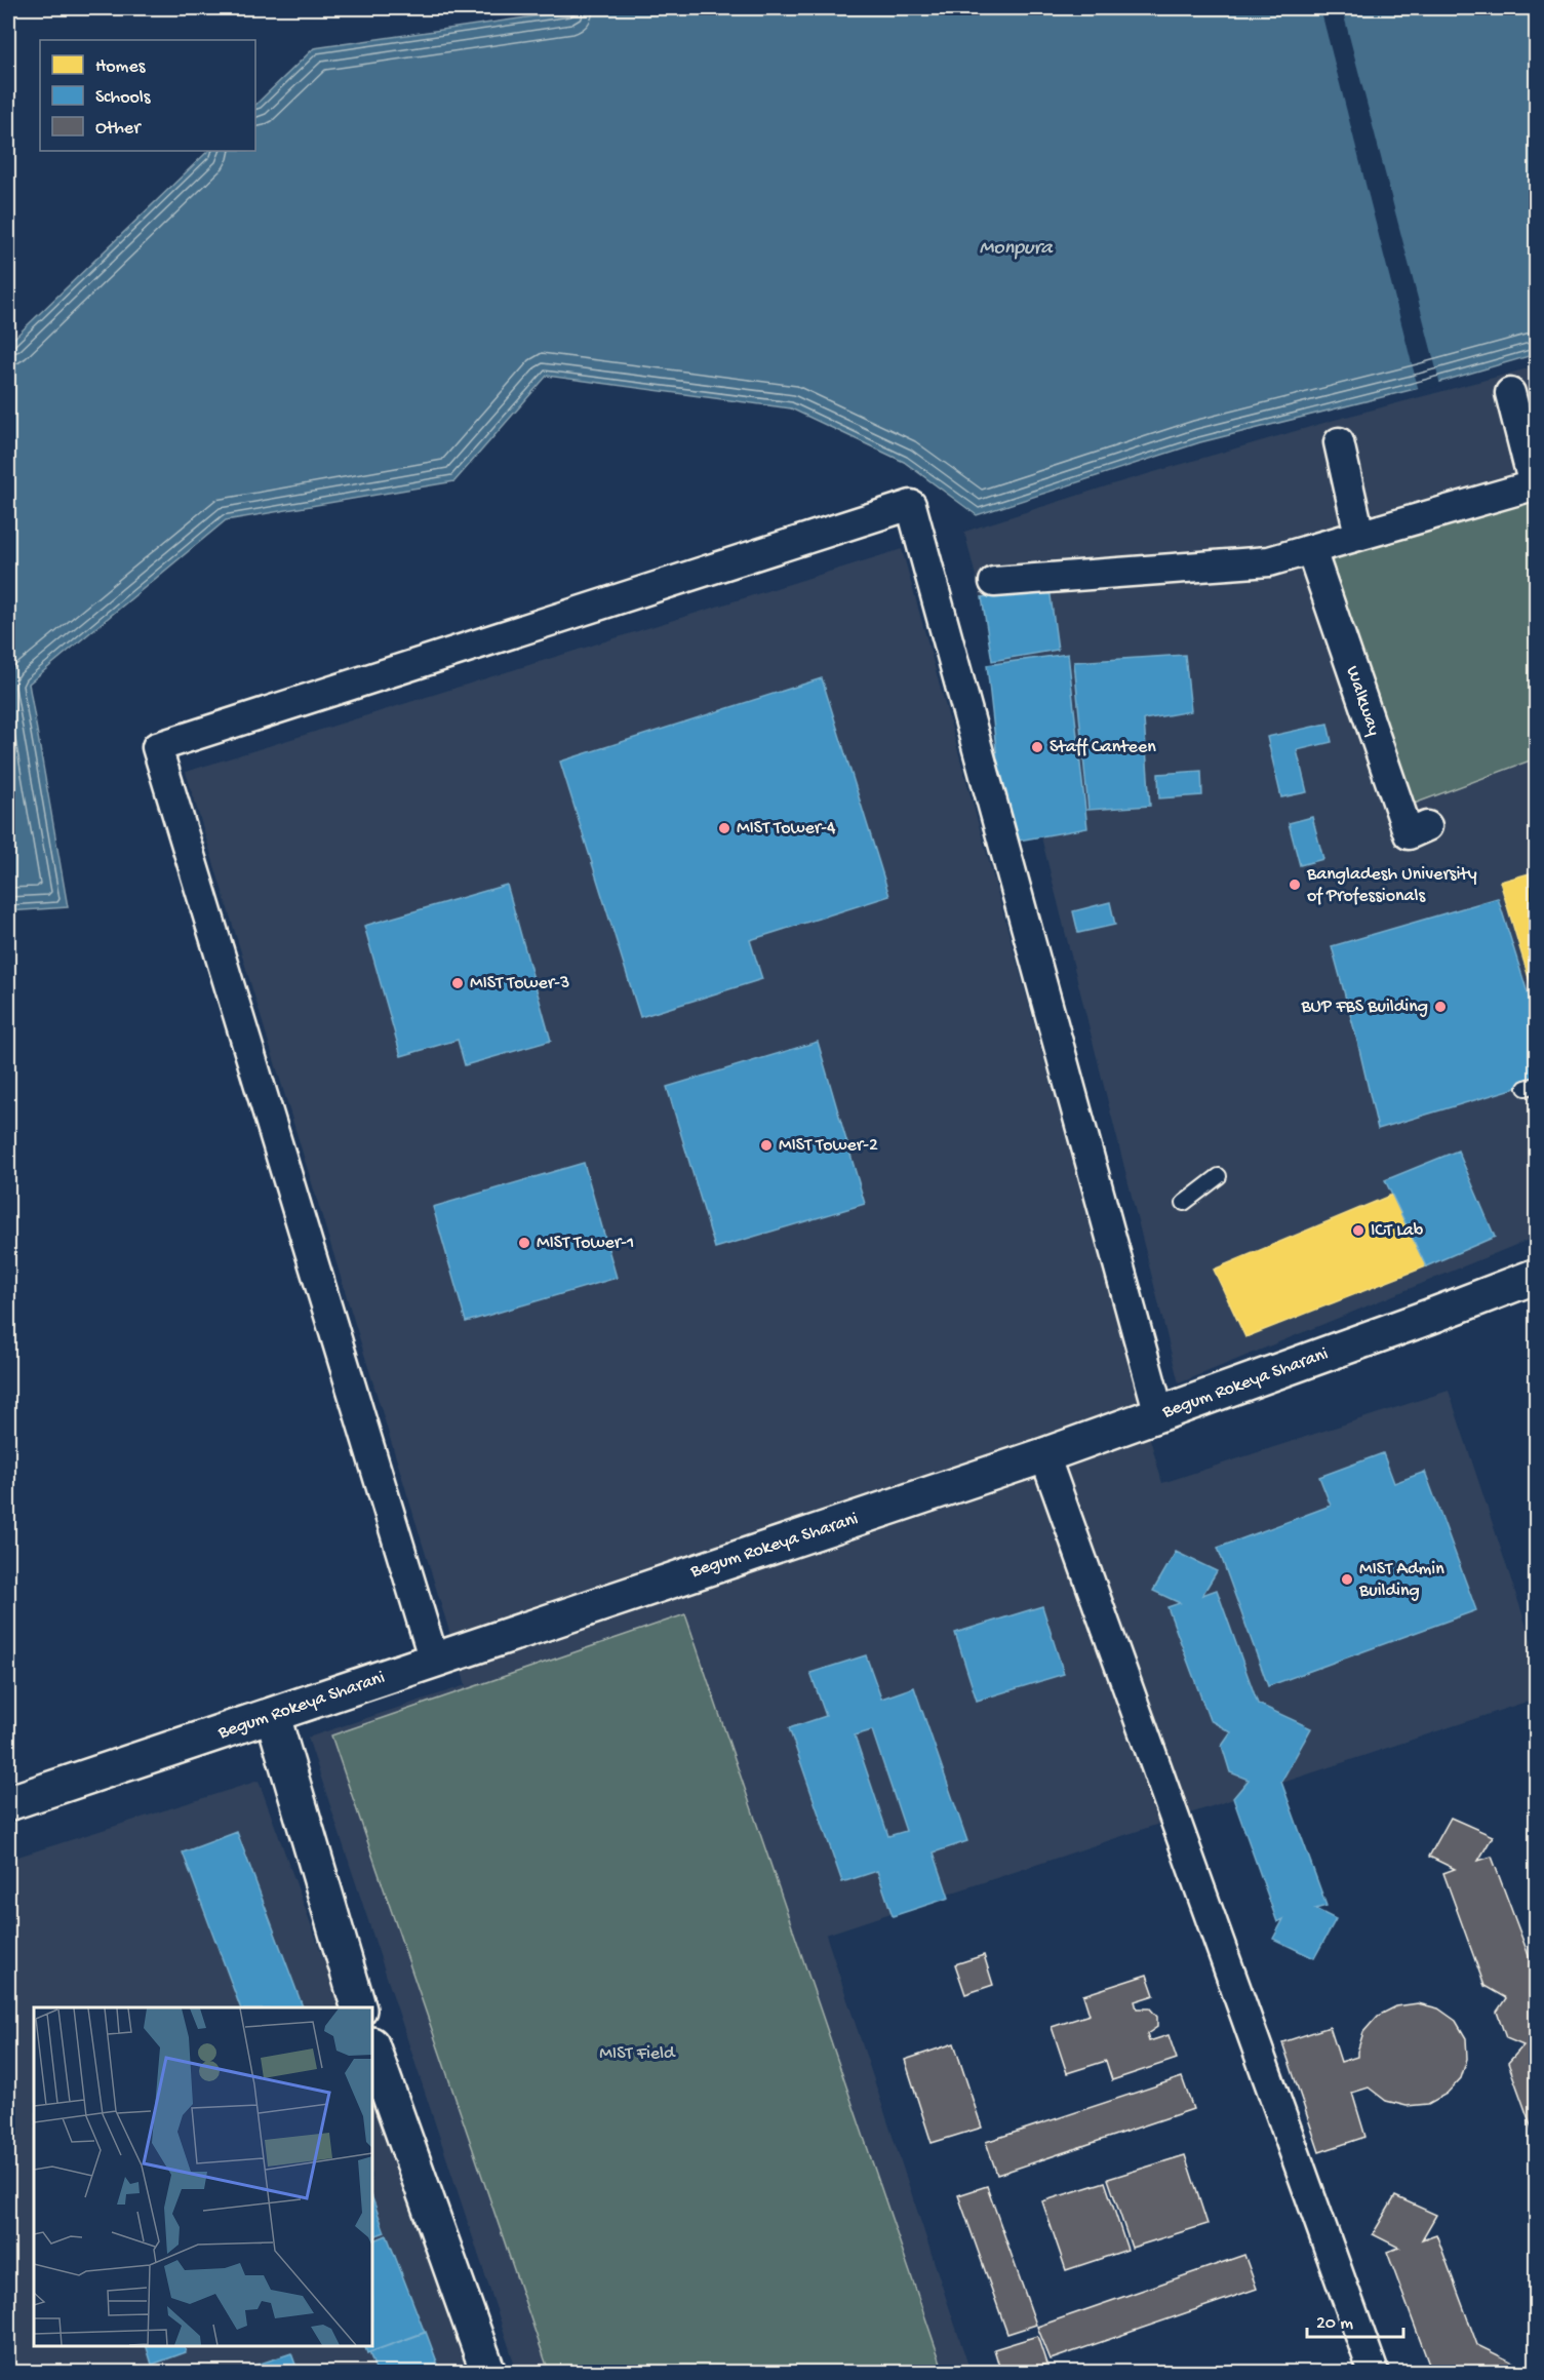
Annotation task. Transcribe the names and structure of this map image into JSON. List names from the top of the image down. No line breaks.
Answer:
{"streets":{"street":["Walkway","Begum Rokeya Sharani"]},"water":["Monpura"],"parks":["MIST Field"],"places":["Staff Canteen","MIST Tower-4","Bangladesh University of Professionals","MIST Tower-3","BUP FBS Building","MIST Tower-2","ICT Lab","MIST Tower-1","MIST Admin Building"],"legend":["Homes","Schools","Other"],"scale_bar":"20 m"}
